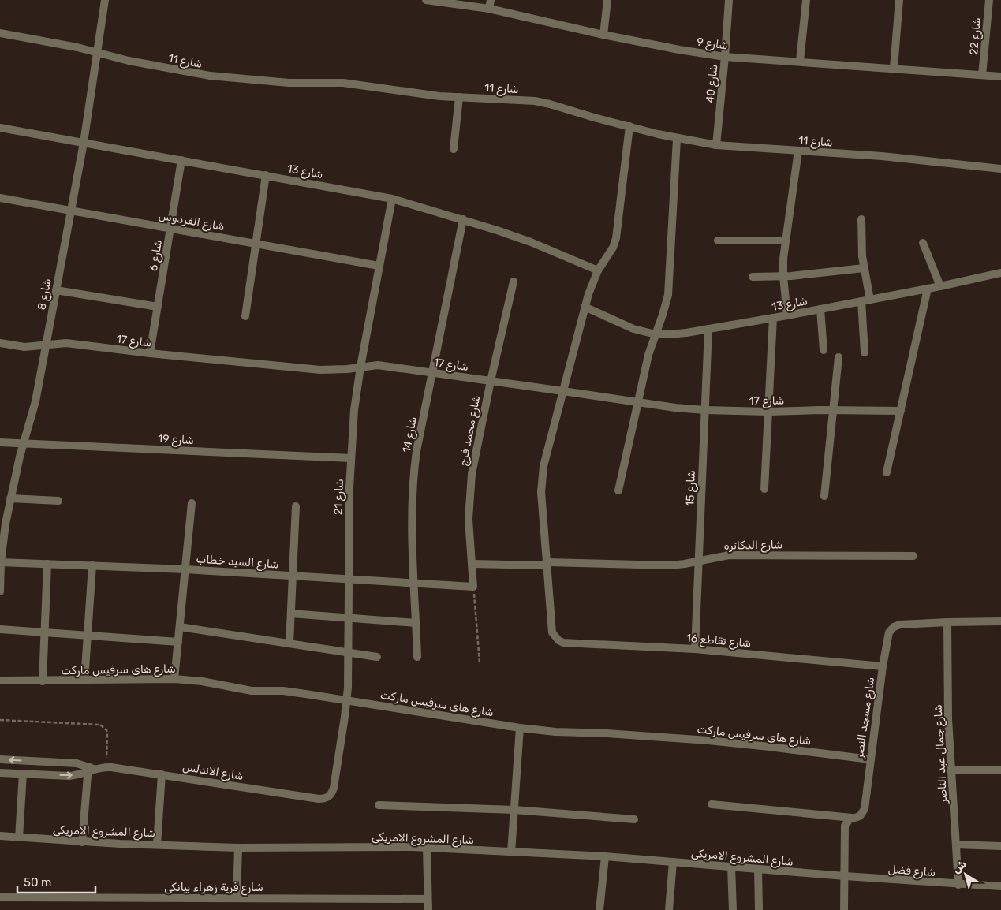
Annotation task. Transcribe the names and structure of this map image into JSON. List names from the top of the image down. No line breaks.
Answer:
{"streets":{"street":["شارع 22","شارع 9","شارع 11","شارع 40","شارع 13","شارع الفردوس","شارع 6","شارع 8","شارع 17","شارع محمد فرج","شارع 14","شارع 19","شارع 15","شارع 21","شارع الدكاتره","شارع السيد خطاب","شارع تقاطع 16","شارع هاى سرفيس ماركت","شارع مسجد النصر","شارع جمال عبد الناصر","شارع الاندلس","شارع المشروع الامريكى","شارع فضل","شارع قرية زهراء بيانكى"]},"crossings":[["شارع 22","شارع 9"],["شارع 9","شارع 40"],["شارع 11","شارع 40"],["شارع 11","شارع 8"],["شارع 13","شارع 6"],["شارع 13","شارع 8"],["شارع 13","شارع 14"],["شارع 13","شارع 15"],["شارع 13","شارع 21"],["شارع الفردوس","شارع 6"],["شارع الفردوس","شارع 8"],["شارع الفردوس","شارع 21"],["شارع 6","شارع 17"],["شارع 8","شارع 17"],["شارع 8","شارع 19"],["شارع 8","شارع السيد خطاب"],["شارع 17","شارع محمد فرج"],["شارع 17","شارع 14"],["شارع 17","شارع 15"],["شارع 17","شارع 21"],["شارع محمد فرج","شارع الدكاتره"],["شارع محمد فرج","شارع السيد خطاب"],["شارع 14","شارع السيد خطاب"],["شارع 19","شارع 21"],["شارع 15","شارع الدكاتره"],["شارع 15","شارع تقاطع 16"],["شارع 21","شارع السيد خطاب"],["شارع 21","شارع هاى سرفيس ماركت"],["شارع 21","شارع الاندلس"],["شارع الدكاتره","شارع تقاطع 16"],["شارع تقاطع 16","شارع مسجد النصر"],["شارع هاى سرفيس ماركت","شارع مسجد النصر"],["شارع مسجد النصر","شارع جمال عبد الناصر"],["شارع مسجد النصر","شارع المشروع الامريكى"],["شارع مسجد النصر","شارع فضل"],["شارع جمال عبد الناصر","شارع فضل"],["شارع المشروع الامريكى","شارع فضل"]],"scale_bar":"50 m","north":"top left"}
